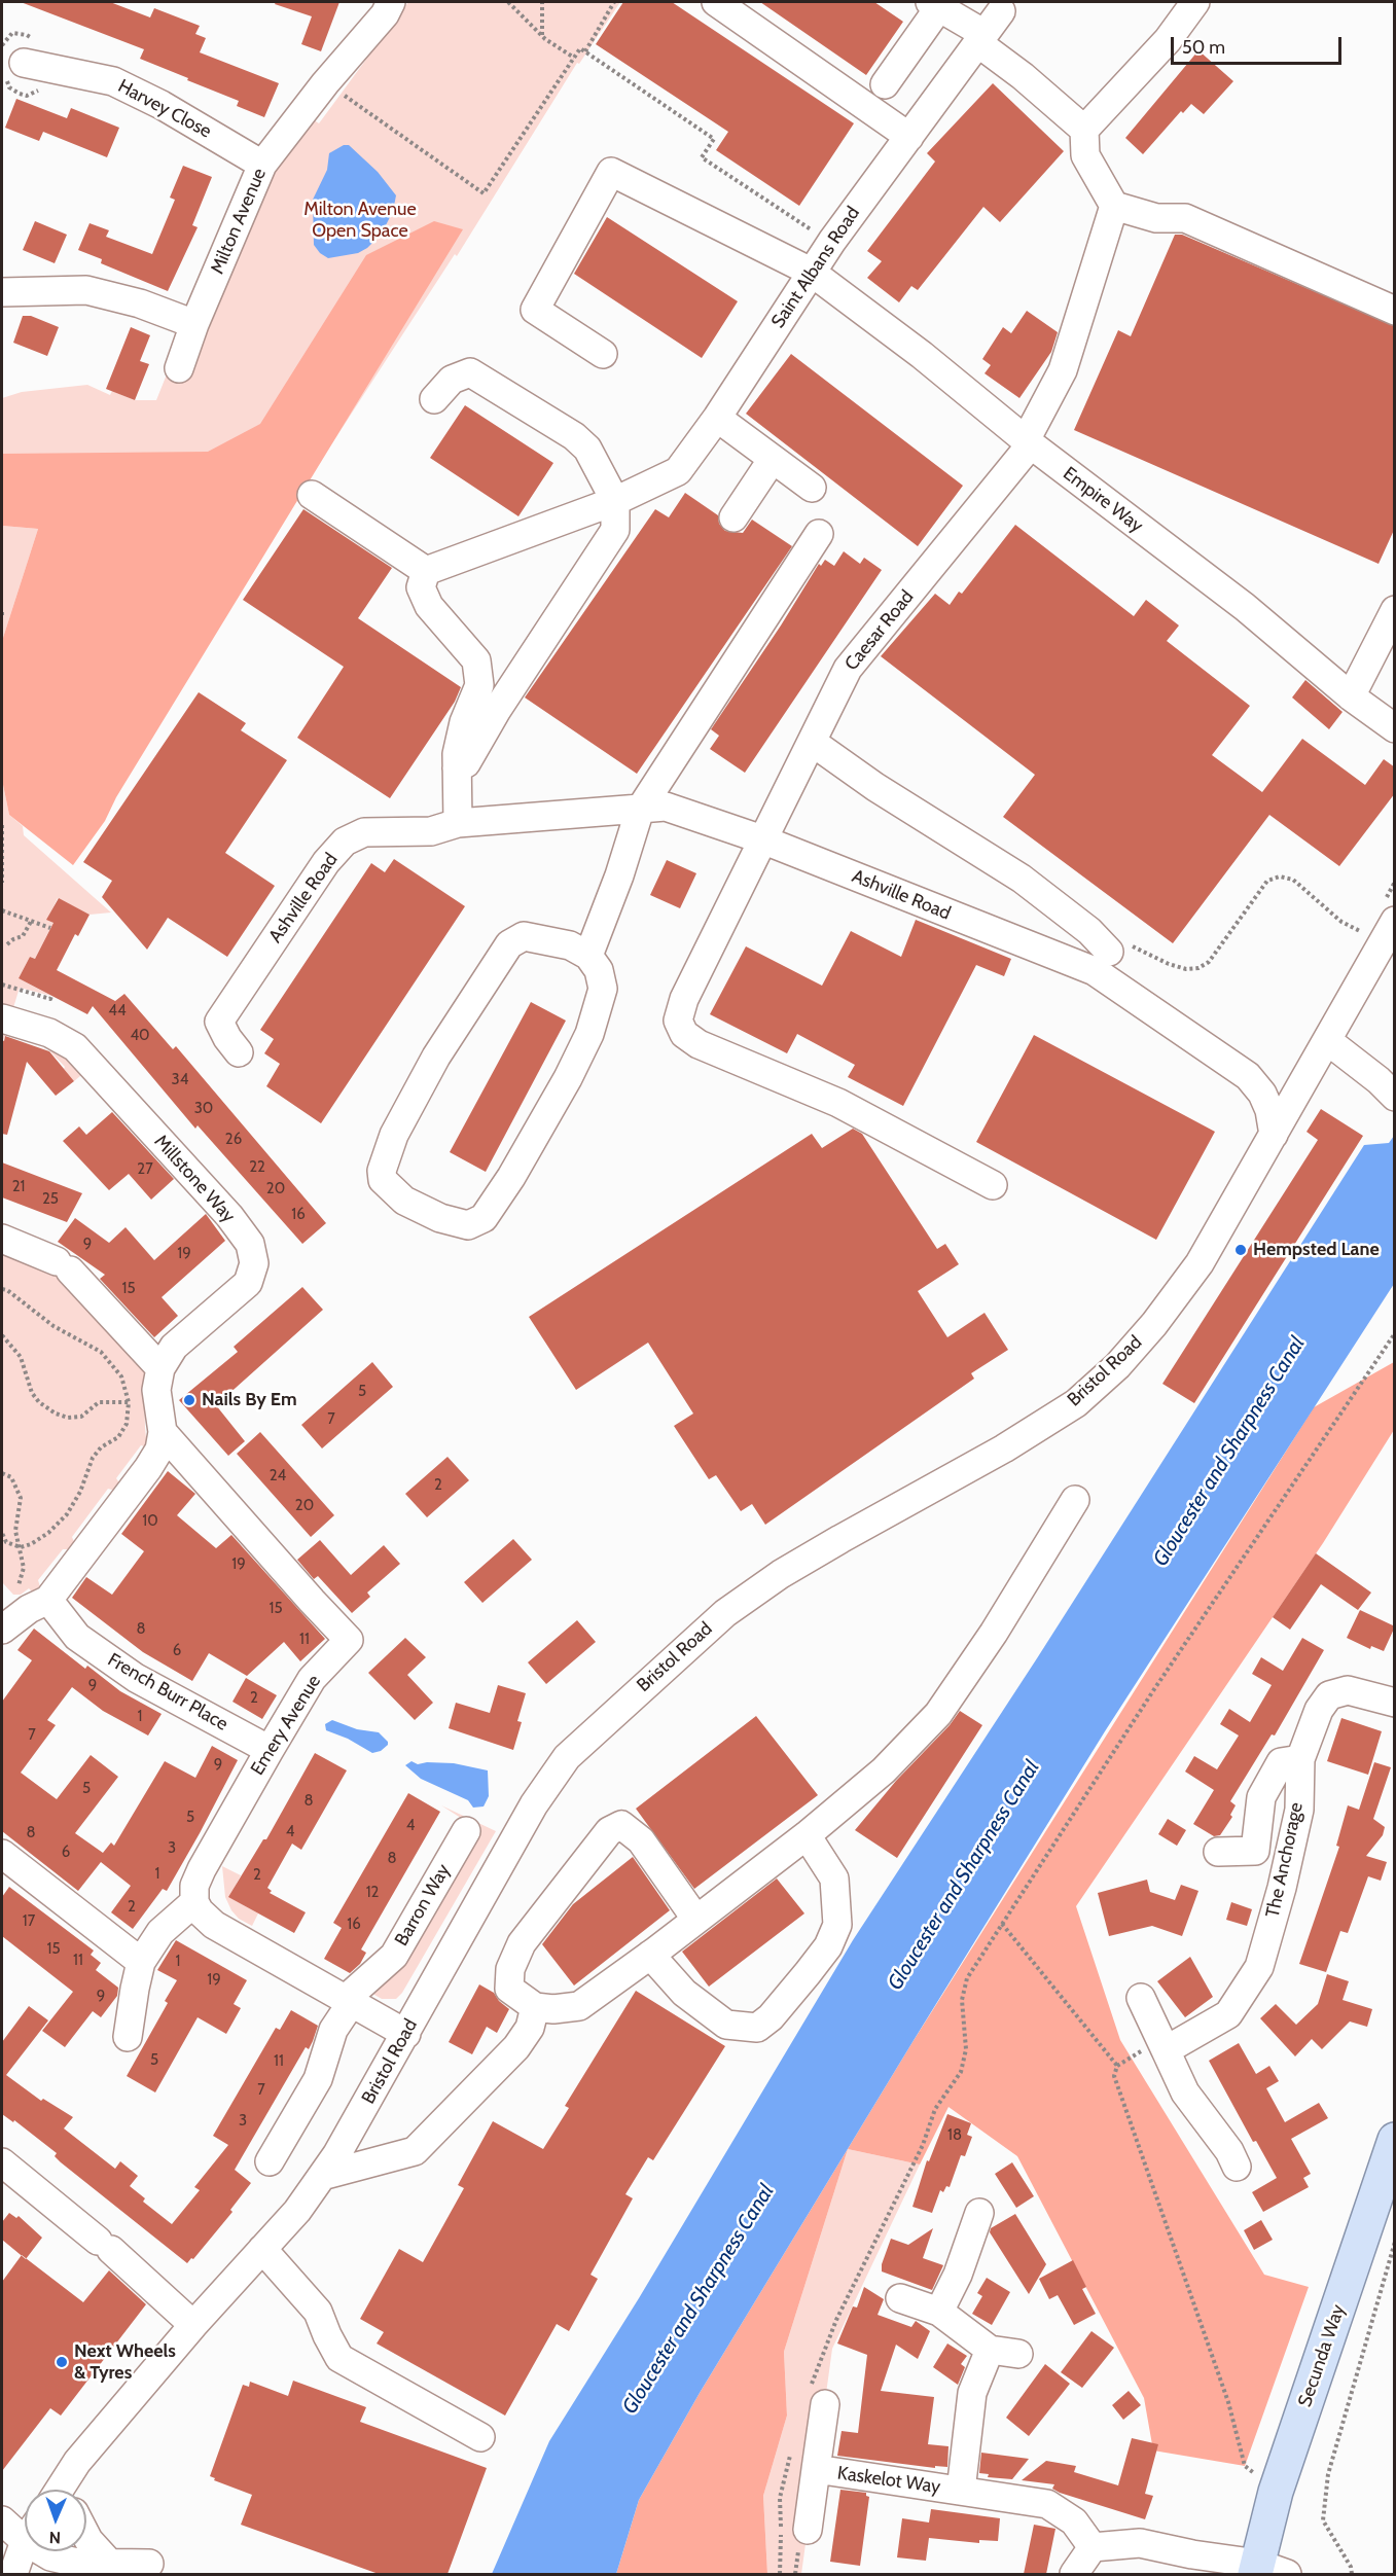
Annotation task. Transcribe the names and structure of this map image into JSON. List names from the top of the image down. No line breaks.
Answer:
{"streets":{"main road":["Secunda Way"],"street":["Harvey Close","Milton Avenue","Saint Albans Road","Empire Way","Caesar Road","Ashville Road","Millstone Way","Bristol Road","French Burr Place","Emery Avenue","The Anchorage","Barron Way","Kaskelot Way"]},"crossings":[["Harvey Close","Milton Avenue"],["Saint Albans Road","Empire Way"],["Empire Way","Caesar Road"],["Caesar Road","Ashville Road"],["Ashville Road","Bristol Road"],["Millstone Way","French Burr Place"],["Millstone Way","Emery Avenue"],["French Burr Place","Emery Avenue"]],"water":["Gloucester and Sharpness Canal"],"parks":["Milton Avenue Open Space"],"places":["Hempsted Lane","Nails By Em","Next Wheels & Tyres"],"house_numbers":["44","40","34","30","26","22","27","21","20","25","16","9","19","15","5","7","24","2","20","10","19","15","8","11","6","9","2","1","7","9","5","8","5","4","4","8","3","6","8","1","2","12","2","17","16","15","11","1","19","9","5","11","7","3","18"],"scale_bar":"50 m","north":"bottom"}
